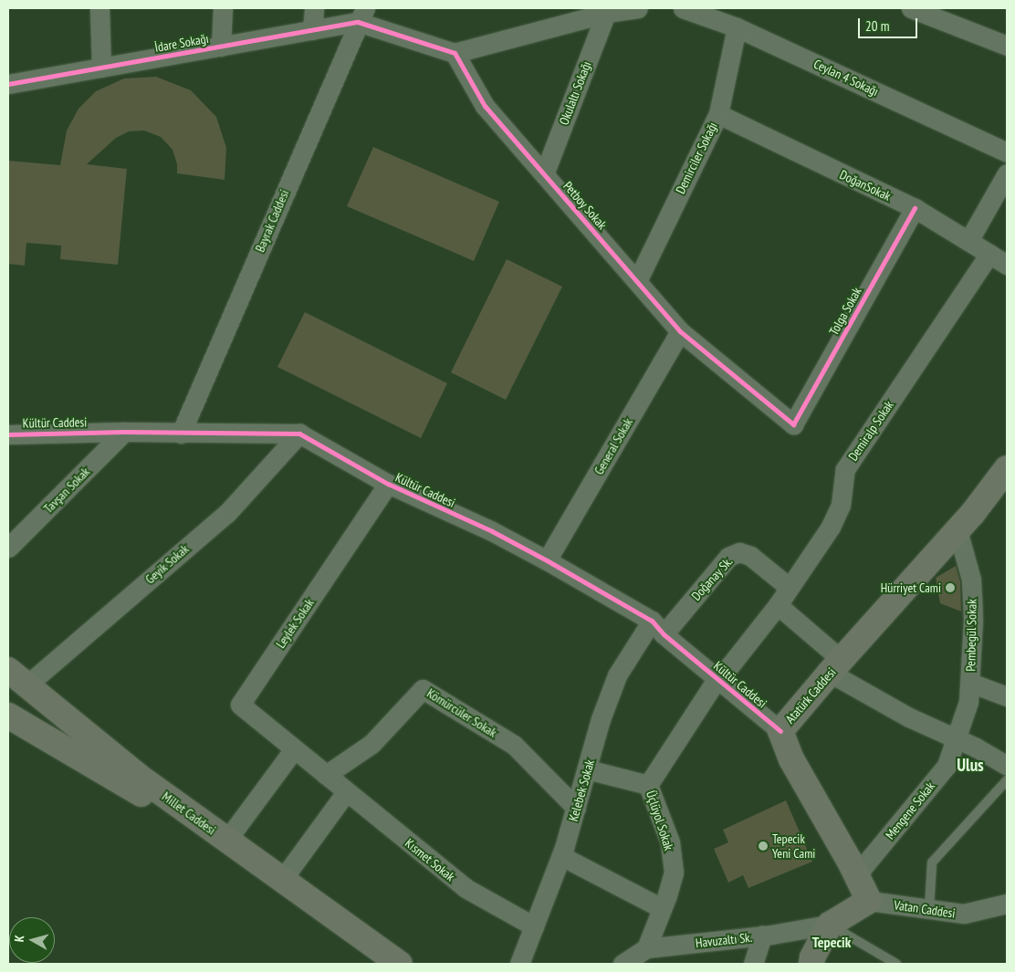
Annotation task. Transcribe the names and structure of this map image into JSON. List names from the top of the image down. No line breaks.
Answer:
{"streets":{"main road":["Atatürk Caddesi","Millet Caddesi"],"street":["İdare Sokağı","Ceylan 4 Sokağı","Okulaltı Sokağı","Demirciler Sokağı","DoğanSokak","Petboy Sokak","Bayrak Caddesi","Tolga Sokak","Kültür Caddesi","Demiralp Sokak","General Sokak","Tavşan Sokak","Geyik Sokak","Doğanay Sk.","Leylek Sokak","Pembegül Sokak","Kömürcüler Sokak","Kelebek Sokak","Mengene Sokak","Üçlüyol Sokak","Kısmet Sokak","Vatan Caddesi","Havuzaltı Sk."]},"crossings":[["İdare Sokağı","Bayrak Caddesi"],["Ceylan 4 Sokağı","Demirciler Sokağı"],["Okulaltı Sokağı","Petboy Sokak"],["Demirciler Sokağı","DoğanSokak"],["Demirciler Sokağı","Petboy Sokak"],["DoğanSokak","Tolga Sokak"],["DoğanSokak","Demiralp Sokak"],["Petboy Sokak","Tolga Sokak"],["Petboy Sokak","General Sokak"],["Bayrak Caddesi","Kültür Caddesi"],["Kültür Caddesi","Demiralp Sokak"],["Kültür Caddesi","General Sokak"],["Kültür Caddesi","Tavşan Sokak"],["Kültür Caddesi","Geyik Sokak"],["Kültür Caddesi","Doğanay Sk."],["Kültür Caddesi","Leylek Sokak"],["Kültür Caddesi","Atatürk Caddesi"],["Kültür Caddesi","Kelebek Sokak"],["Kültür Caddesi","Üçlüyol Sokak"],["Demiralp Sokak","Doğanay Sk."],["Demiralp Sokak","Üçlüyol Sokak"],["Geyik Sokak","Millet Caddesi"],["Doğanay Sk.","Kelebek Sokak"],["Leylek Sokak","Kısmet Sokak"],["Pembegül Sokak","Atatürk Caddesi"],["Pembegül Sokak","Mengene Sokak"],["Atatürk Caddesi","Mengene Sokak"],["Atatürk Caddesi","Vatan Caddesi"],["Kömürcüler Sokak","Kelebek Sokak"],["Kömürcüler Sokak","Kısmet Sokak"],["Kelebek Sokak","Üçlüyol Sokak"],["Kelebek Sokak","Kısmet Sokak"],["Üçlüyol Sokak","Havuzaltı Sk."]],"districts":["Ulus","Tepecik"],"places":["Hürriyet Cami","Tepecik Yeni Cami"],"scale_bar":"20 m","north":"left"}
